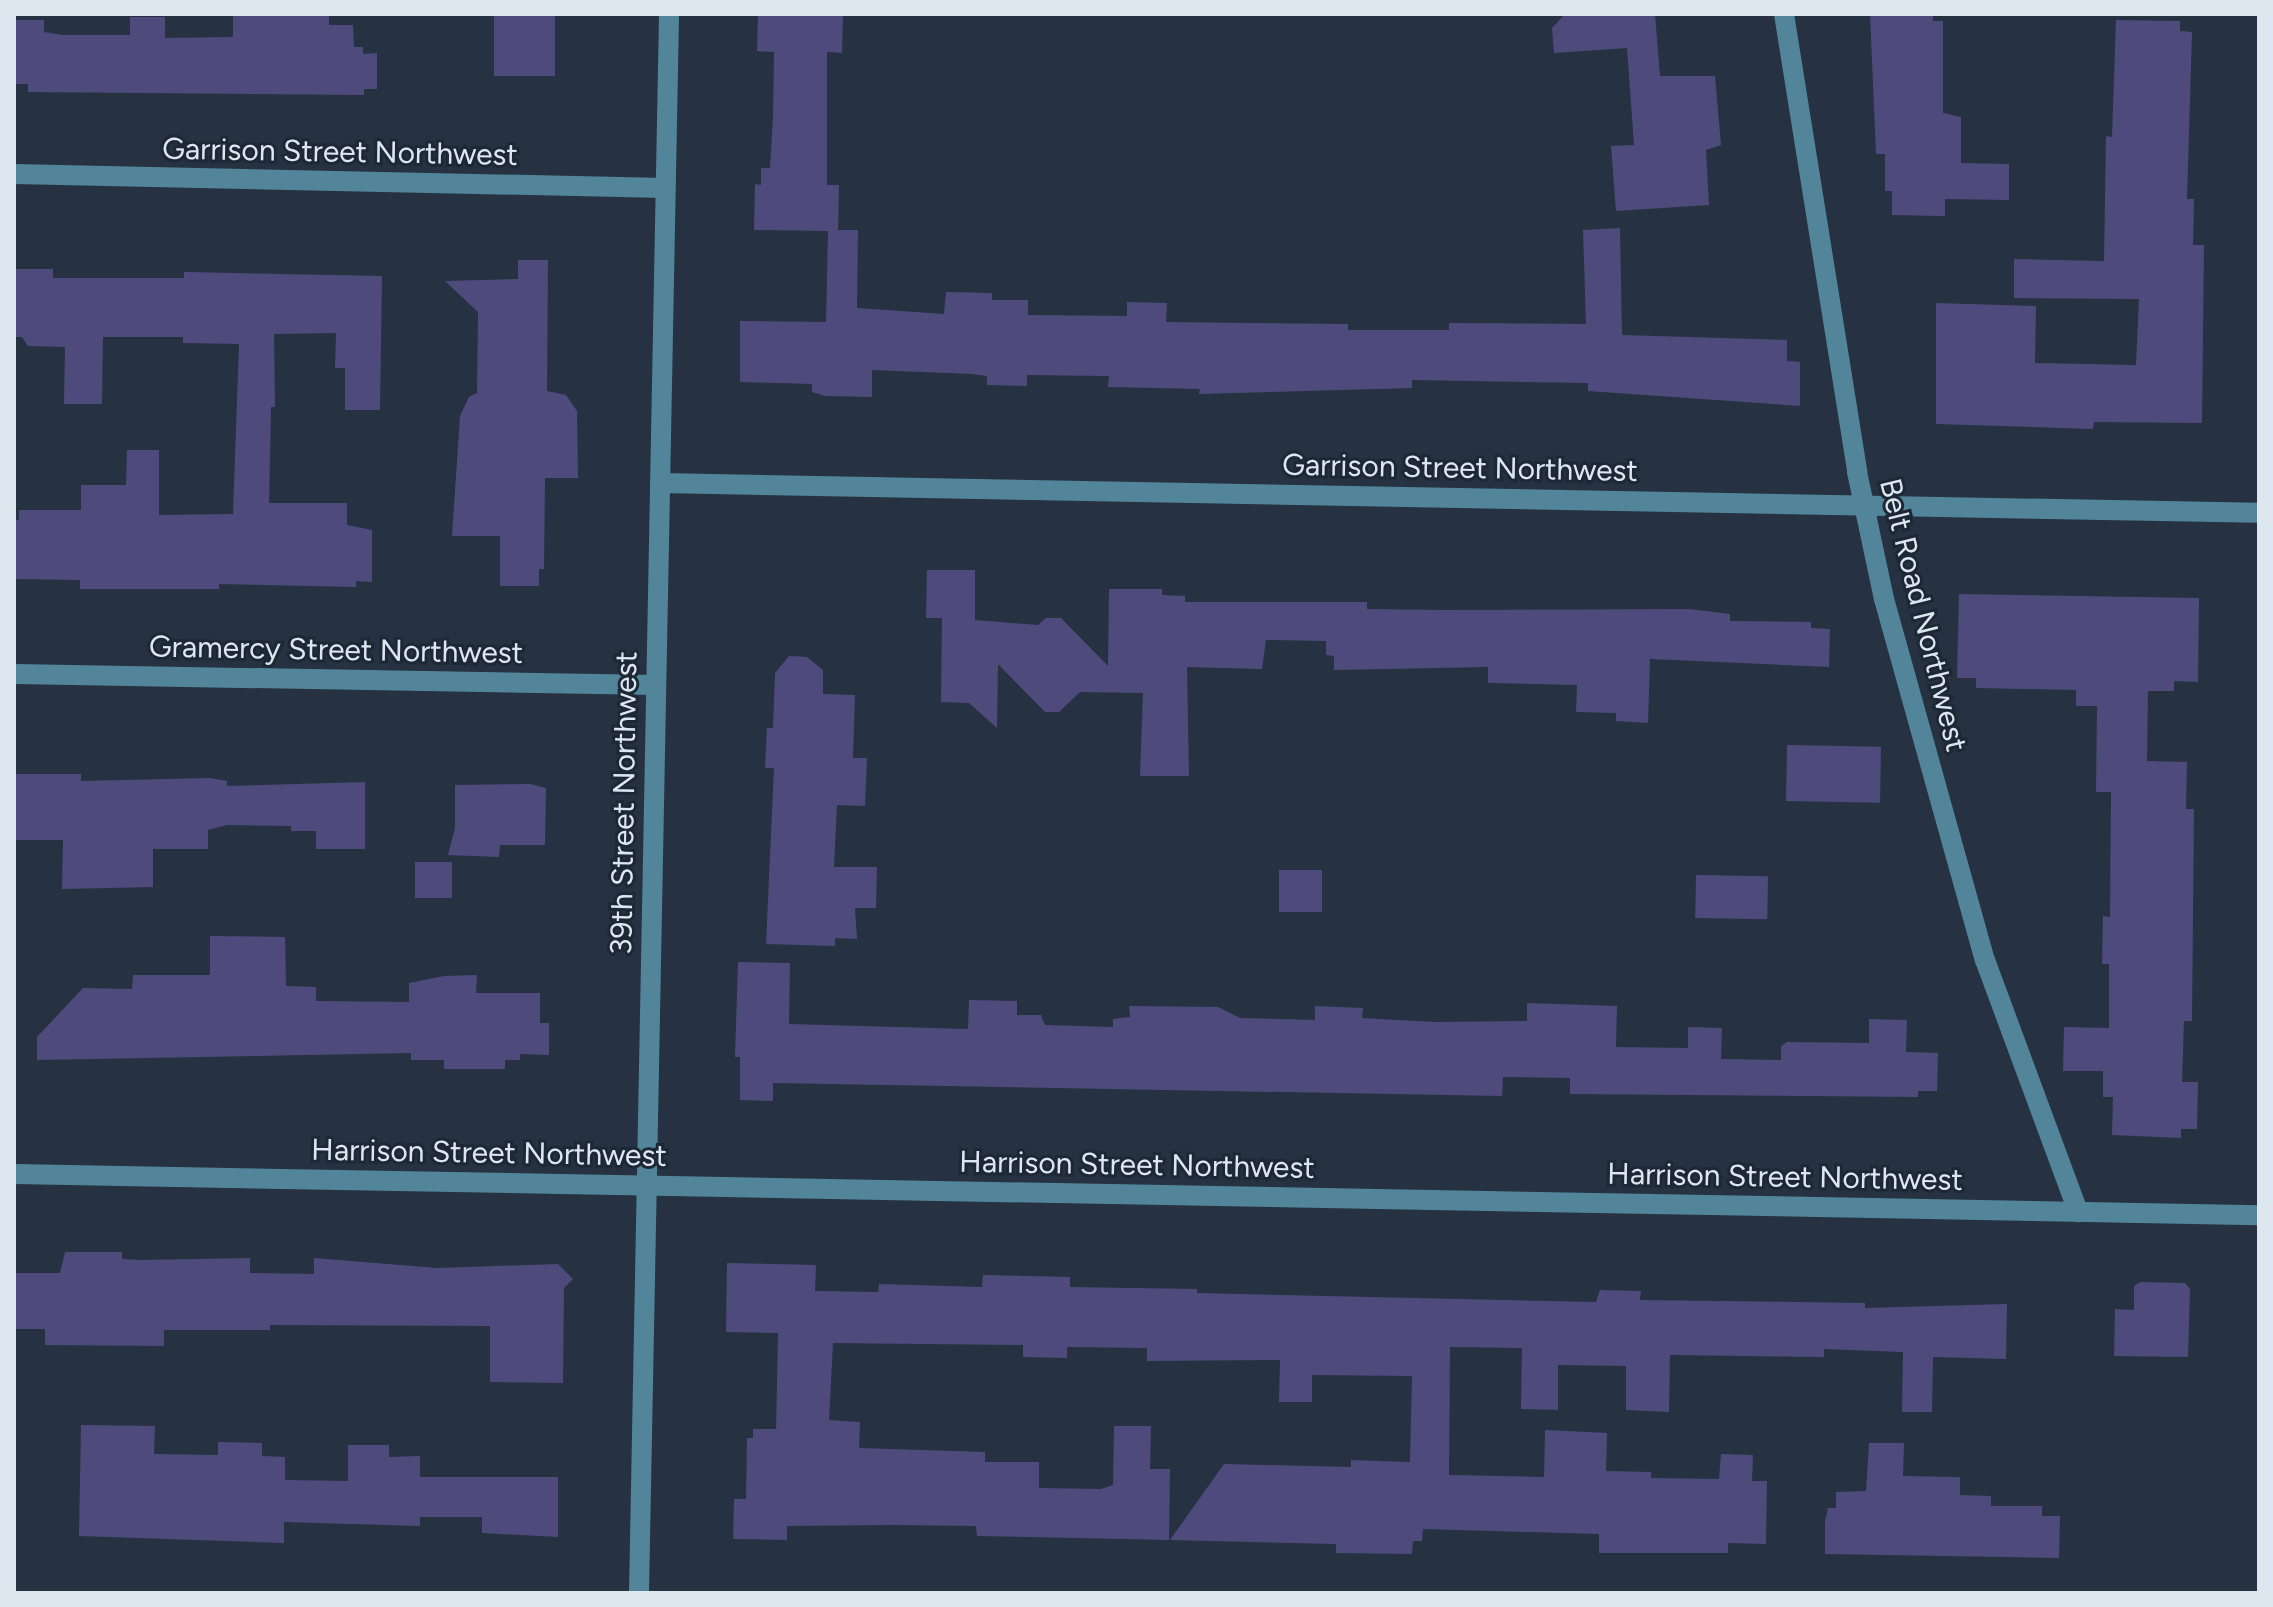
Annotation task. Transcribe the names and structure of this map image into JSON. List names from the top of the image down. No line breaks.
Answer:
{"streets":{"street":["Garrison Street Northwest","Belt Road Northwest","Gramercy Street Northwest","39th Street Northwest","Harrison Street Northwest"]},"crossings":[["Garrison Street Northwest","Belt Road Northwest"],["Garrison Street Northwest","39th Street Northwest"],["Belt Road Northwest","Harrison Street Northwest"],["Gramercy Street Northwest","39th Street Northwest"],["39th Street Northwest","Harrison Street Northwest"]]}
